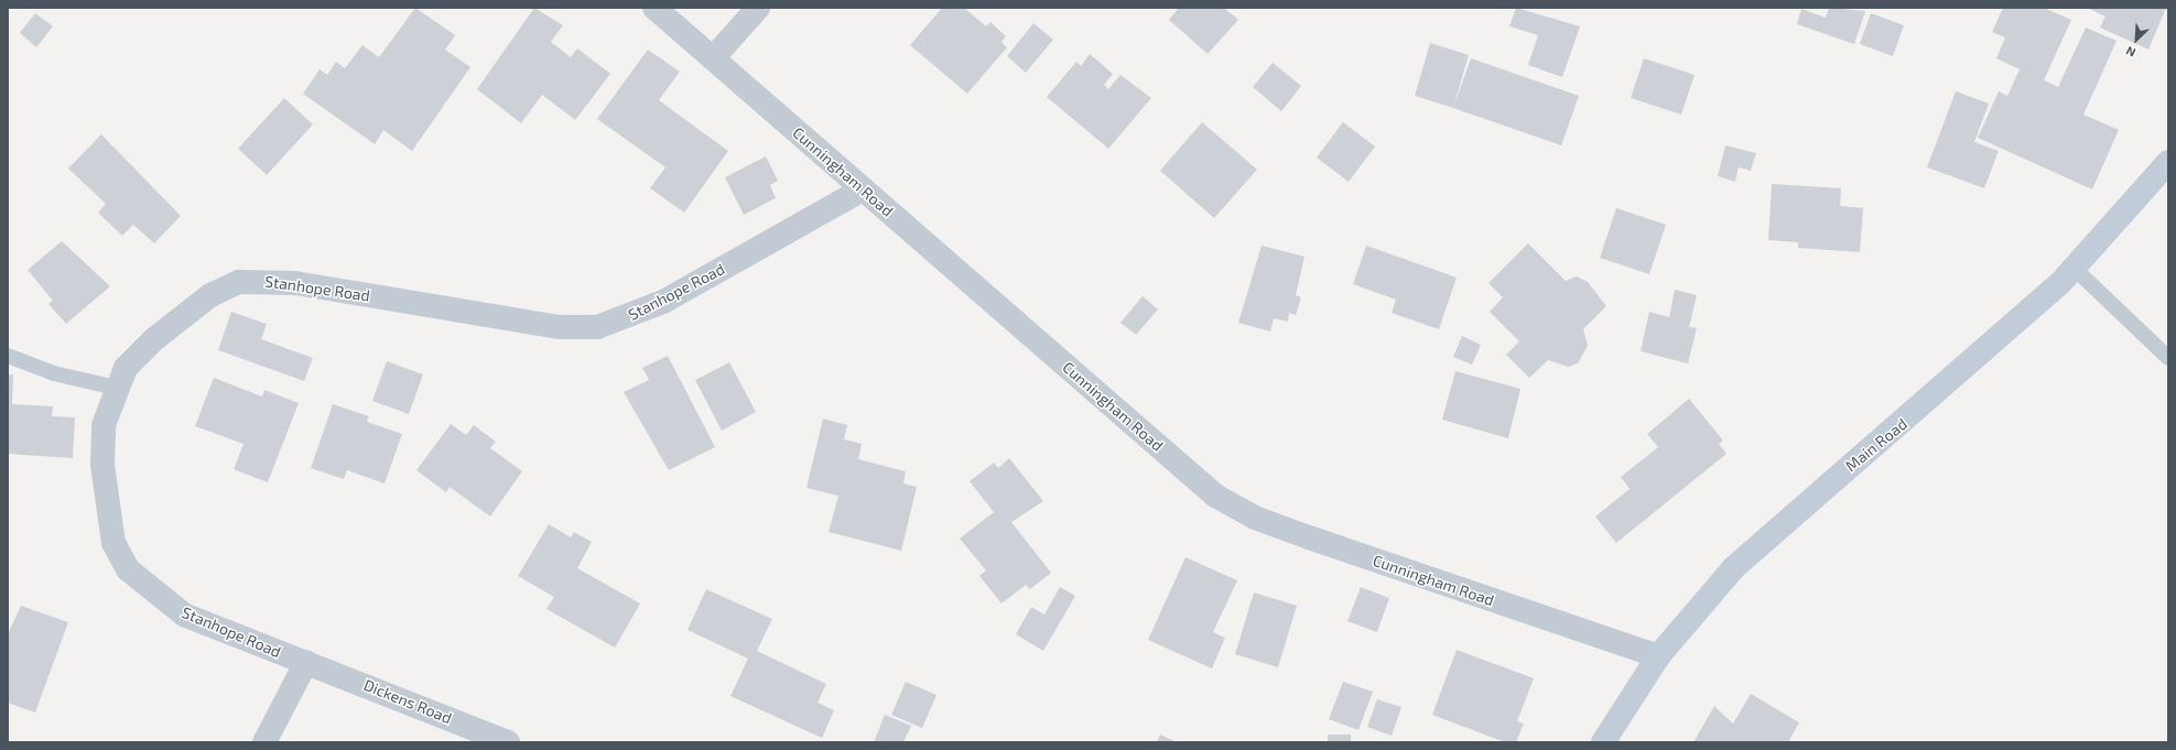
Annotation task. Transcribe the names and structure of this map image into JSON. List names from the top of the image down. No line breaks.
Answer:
{"streets":{"main road":["Main Road"],"street":["Cunningham Road","Stanhope Road","Dickens Road"]},"crossings":[["Cunningham Road","Stanhope Road"],["Cunningham Road","Main Road"],["Stanhope Road","Dickens Road"]],"north":"bottom left"}
